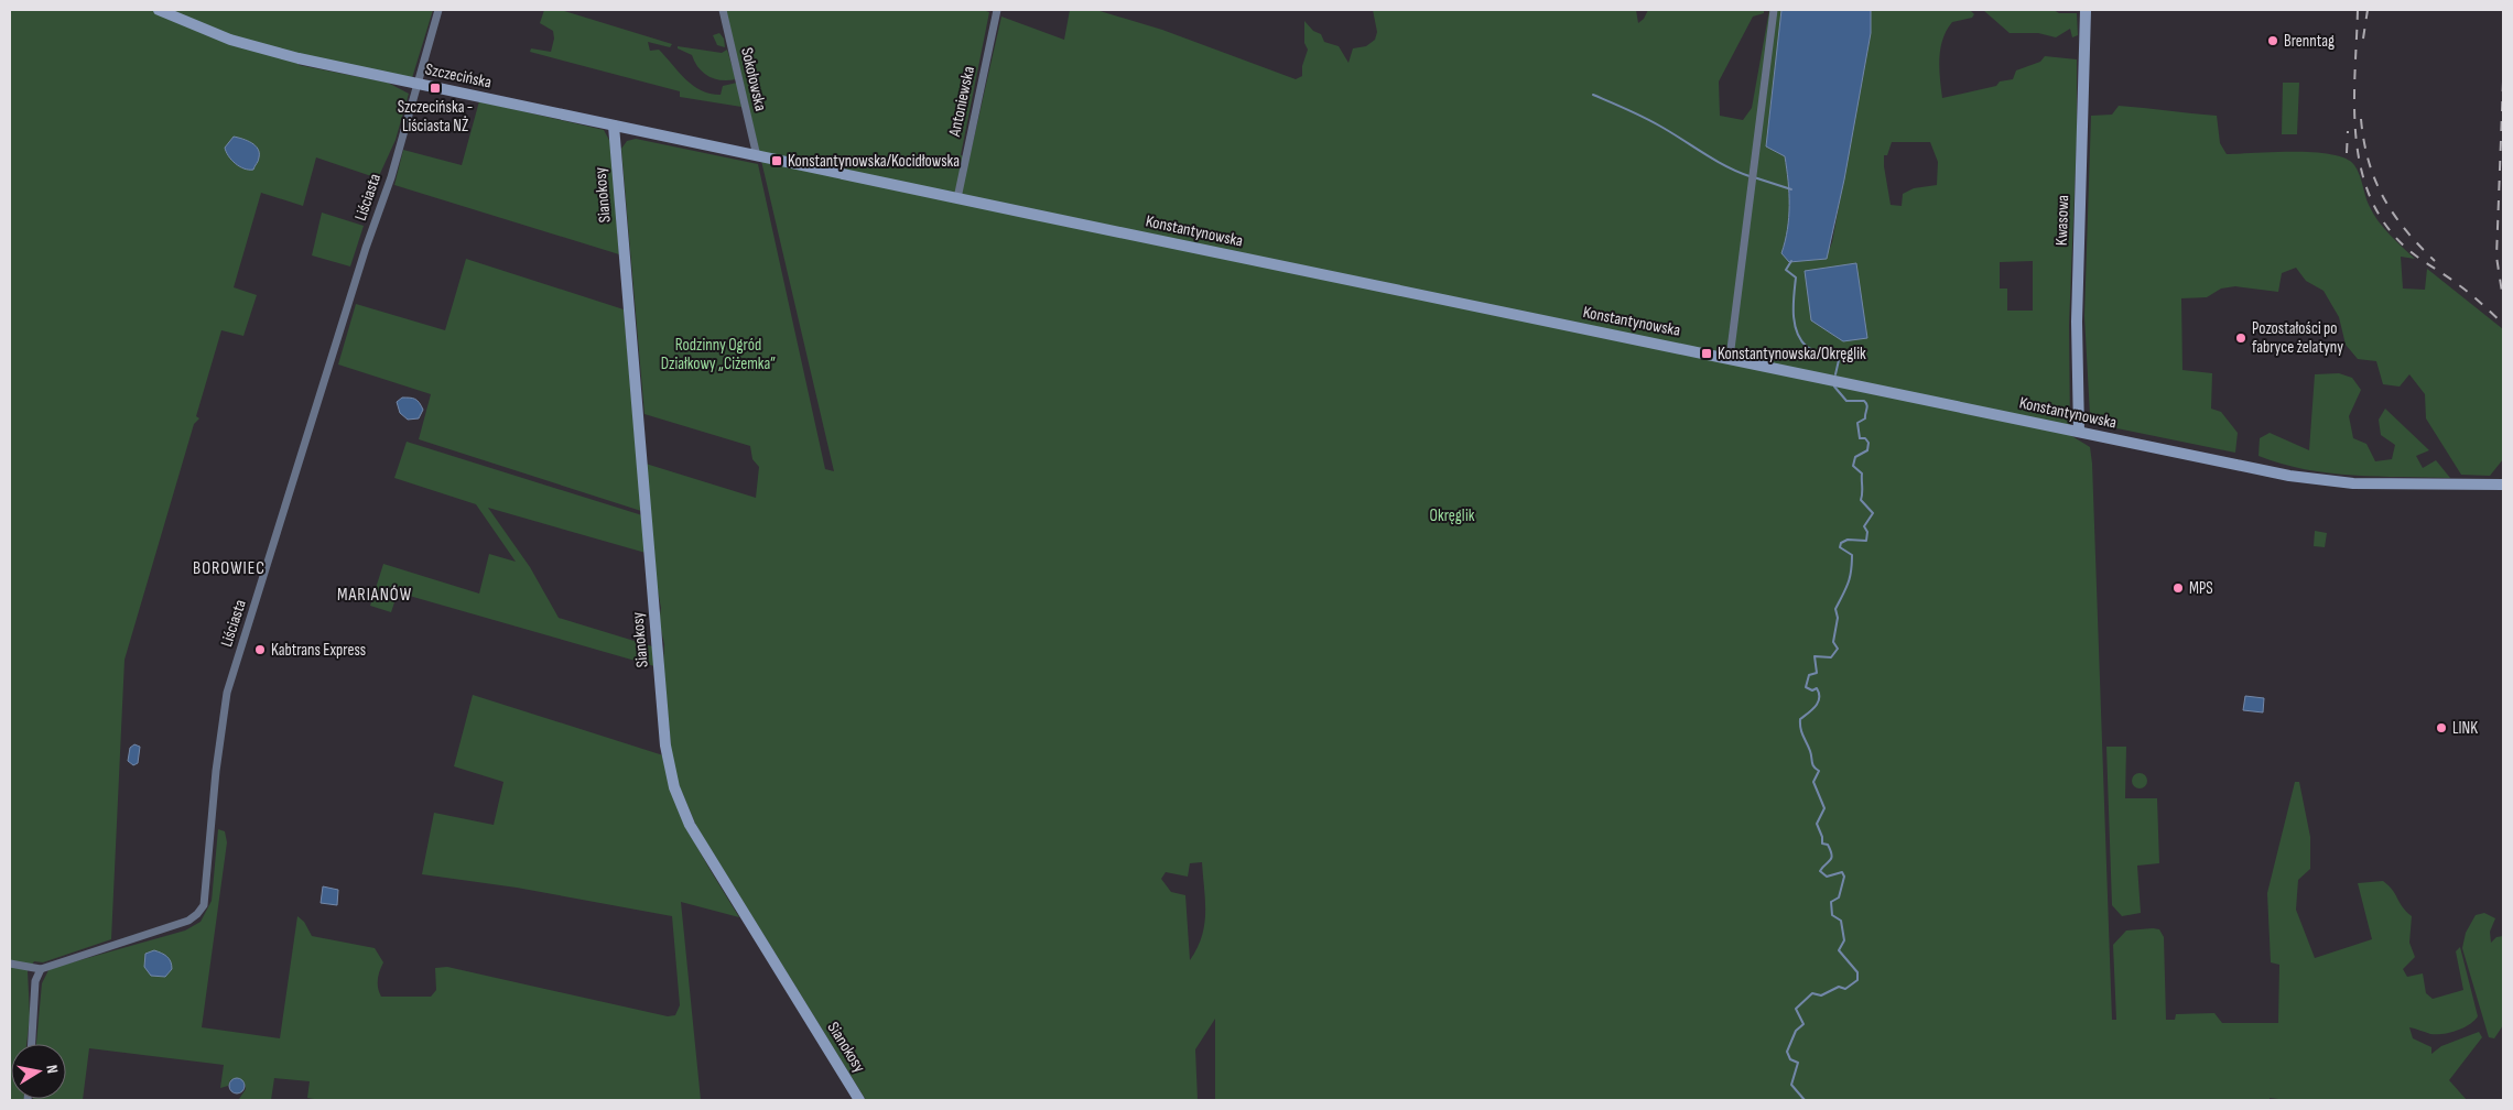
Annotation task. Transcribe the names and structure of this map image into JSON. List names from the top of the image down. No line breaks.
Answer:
{"streets":{"main road":["Szczecińska","Sianokosy","Kwasowa","Konstantynowska"],"street":["Sokołowska","Antoniewska","Liściasta"]},"crossings":[["Szczecińska","Sokołowska"],["Szczecińska","Sianokosy"],["Szczecińska","Liściasta"],["Szczecińska","Konstantynowska"],["Sokołowska","Konstantynowska"],["Antoniewska","Konstantynowska"],["Kwasowa","Konstantynowska"]],"districts":["BOROWIEC","MARIANÓW"],"parks":["Rodzinny Ogród Działkowy „Ciżemka”","Okręglik"],"places":{"other":["Brenntag","Pozostałości po fabryce żelatyny","MPS","Kabtrans Express","LINK"],"transit":["Szczecińska - Liściasta NŻ","Konstantynowska/Kocidłowska","Konstantynowska/Okręglik"]},"north":"right"}
